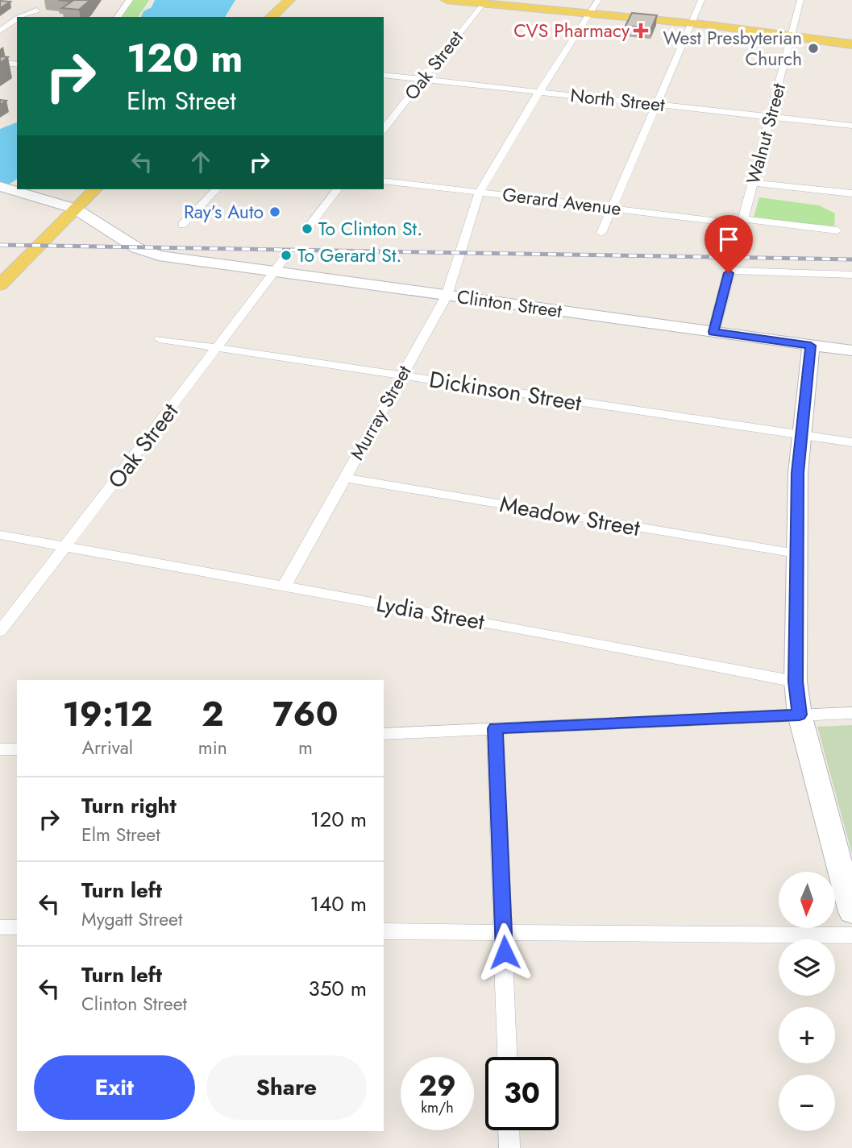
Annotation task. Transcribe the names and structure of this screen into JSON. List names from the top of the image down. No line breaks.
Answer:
{"streets":{"street":["Oak Street","North Street","Walnut Street","Gerard Avenue","Clinton Street","Dickinson Street","Murray Street","Meadow Street","Lydia Street"]},"crossings":[["Oak Street","North Street"],["Oak Street","Clinton Street"],["Oak Street","Dickinson Street"],["Oak Street","Lydia Street"],["North Street","Walnut Street"],["North Street","Murray Street"],["Walnut Street","Gerard Avenue"],["Gerard Avenue","Murray Street"],["Clinton Street","Murray Street"],["Dickinson Street","Murray Street"],["Murray Street","Meadow Street"],["Murray Street","Lydia Street"]],"places":{"health":["CVS Pharmacy"],"other":["West Presbyterian Church","Ray’s Auto","To Clinton St.","To Gerard St."]},"north":"bottom","page":{"turn":["120 m","Elm Street"],"eta":["19:12","Arrival","2","min","760","m"],"list":[{"name":"Turn right","note":"Elm Street","value":"120 m"},{"name":"Turn left","note":"Mygatt Street","value":"140 m"},{"name":"Turn left","note":"Clinton Street","value":"350 m"}],"map_buttons":["+","−"],"buttons":["Exit","Share"],"speed":"29 km/h","limit":"30"}}
